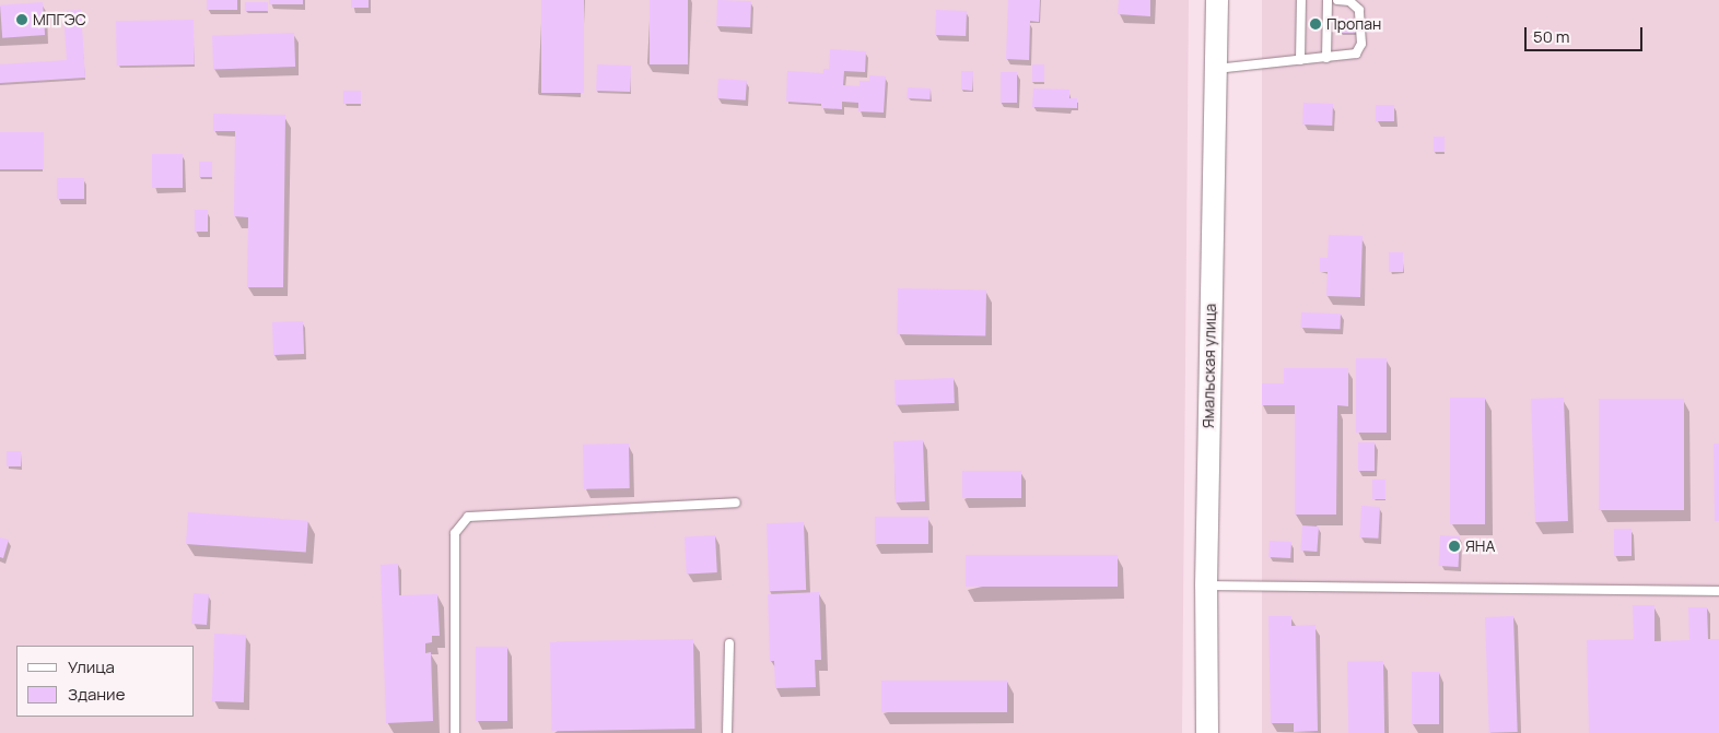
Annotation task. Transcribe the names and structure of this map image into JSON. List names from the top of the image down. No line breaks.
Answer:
{"streets":{"street":["Ямальская улица"]},"places":["МПГЭС","Пропан","ЯНА"],"legend":["Улица","Здание"],"scale_bar":"50 m"}
